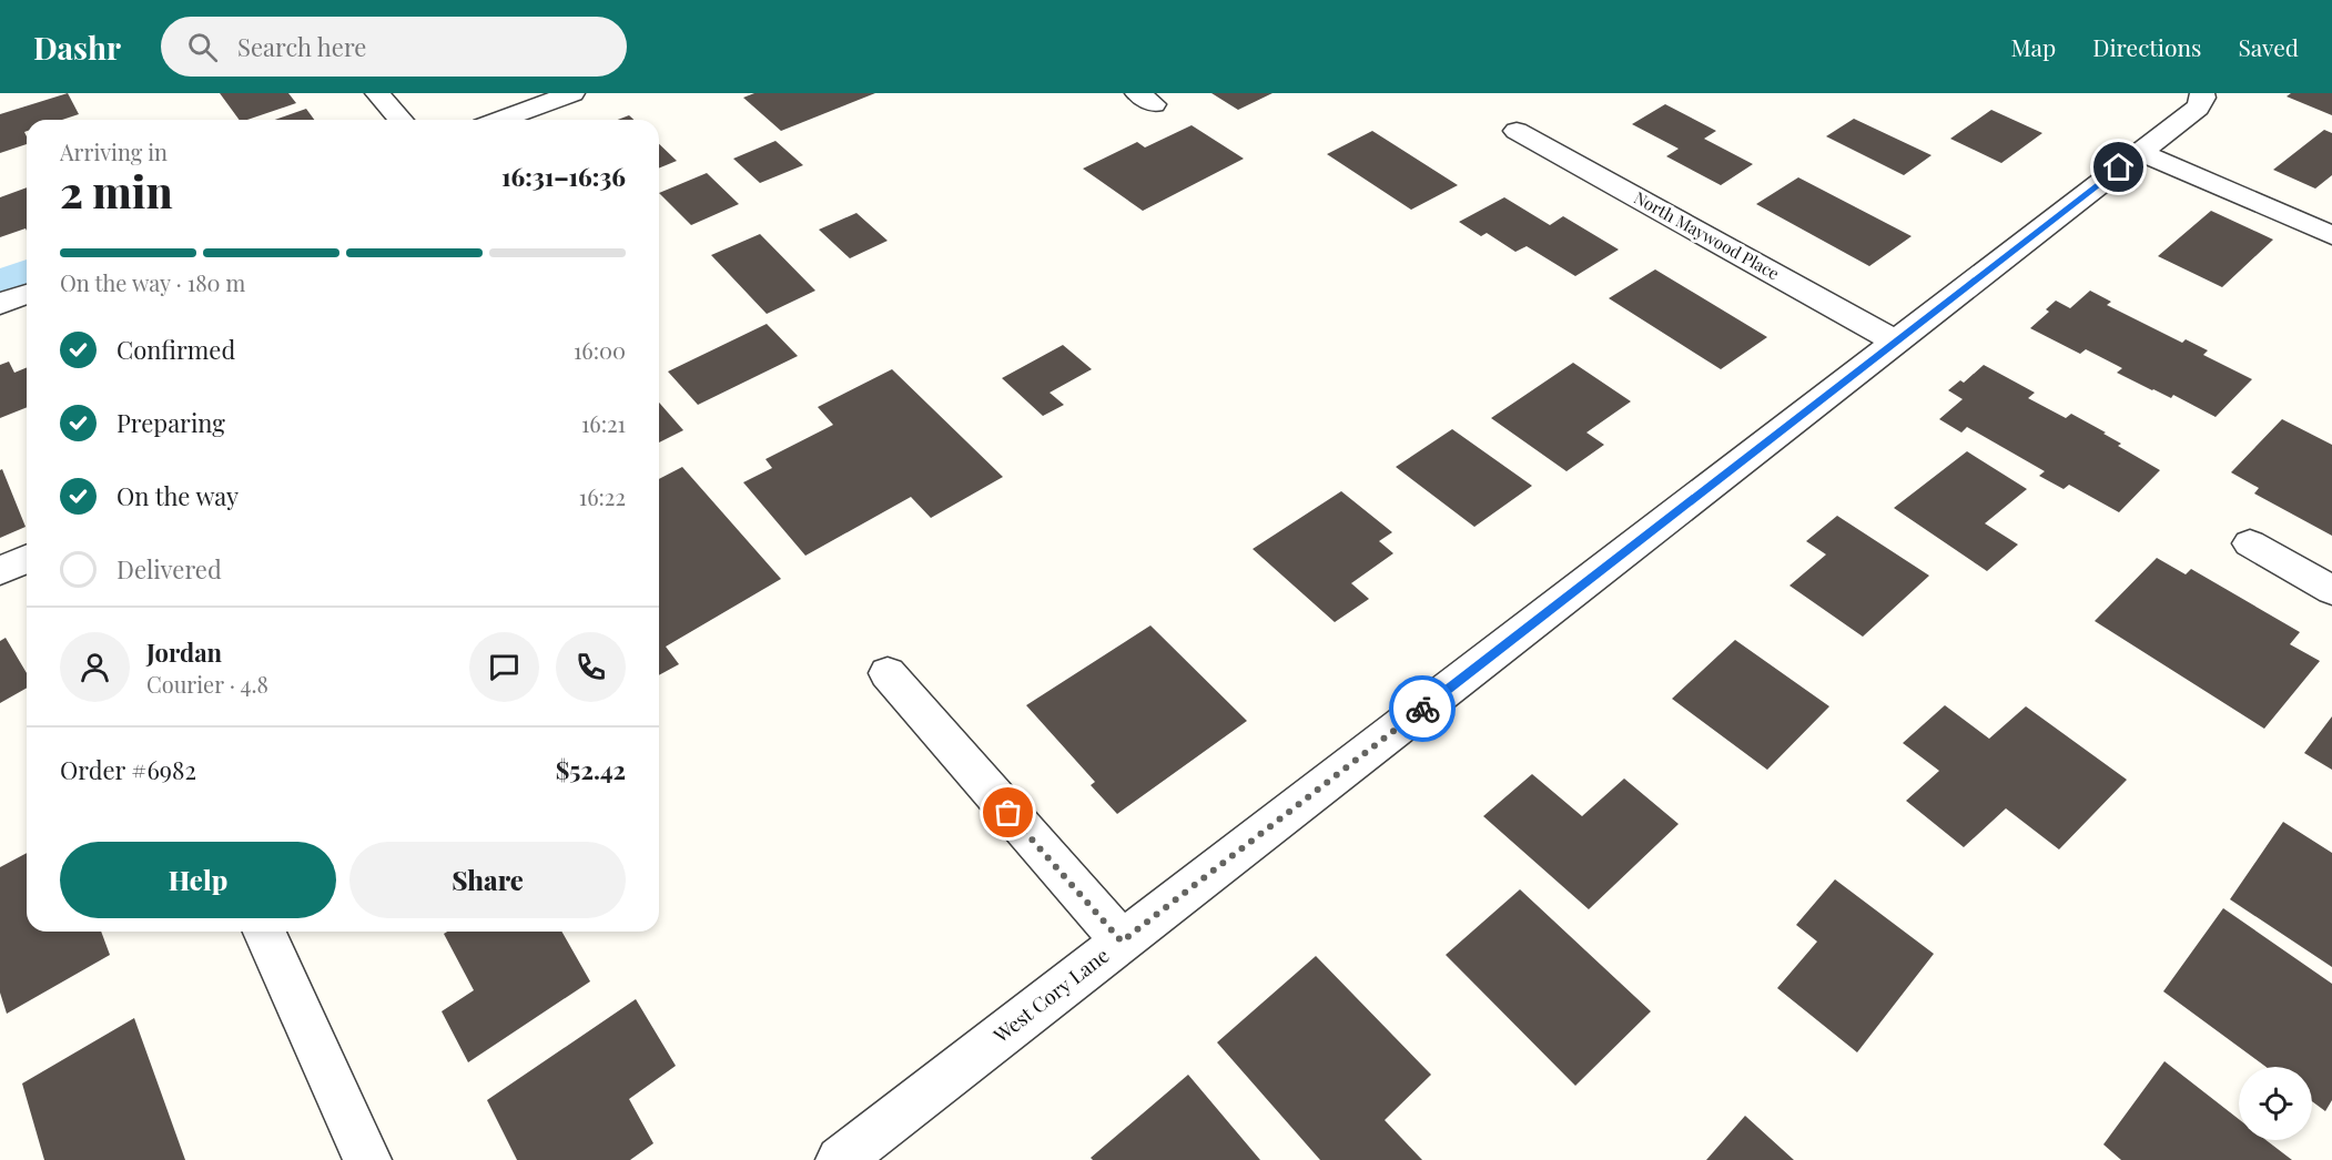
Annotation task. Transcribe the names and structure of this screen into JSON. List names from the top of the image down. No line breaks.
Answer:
{"streets":{"street":["North Maywood Place","West Cory Lane"]},"crossings":[["North Maywood Place","West Cory Lane"]],"page":{"header":"Dashr","search":"Search here","nav":["Map","Directions","Saved"],"heading":["2 min","Arriving in","16:31–16:36"],"panel":["Jordan","Courier · 4.8","Order #6982","$52.42"],"bar":"On the way · 180 m","list":[["Confirmed","16:00"],["Preparing","16:21"],["On the way","16:22"],"Delivered"],"buttons":["Help","Share"]}}
